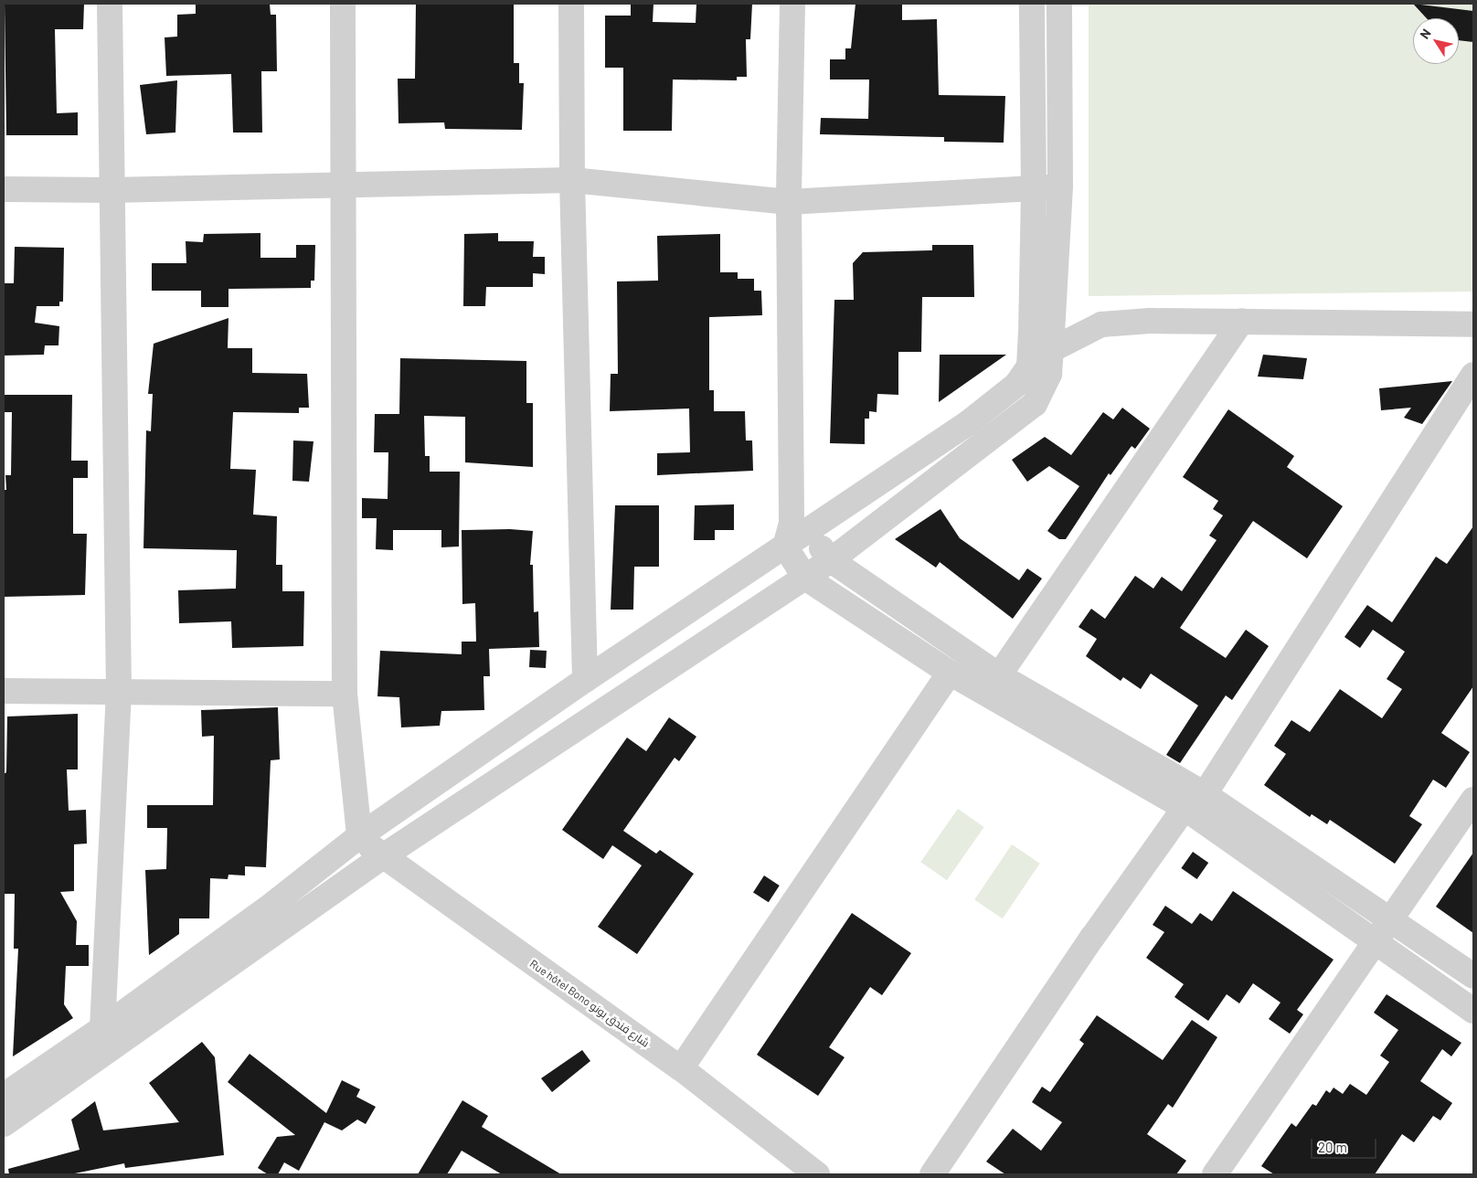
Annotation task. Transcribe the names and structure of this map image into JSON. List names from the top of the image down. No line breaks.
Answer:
{"streets":{"street":["Rue hôtel Bono شارع فندق بونو"]},"scale_bar":"20 m","north":"top left"}
